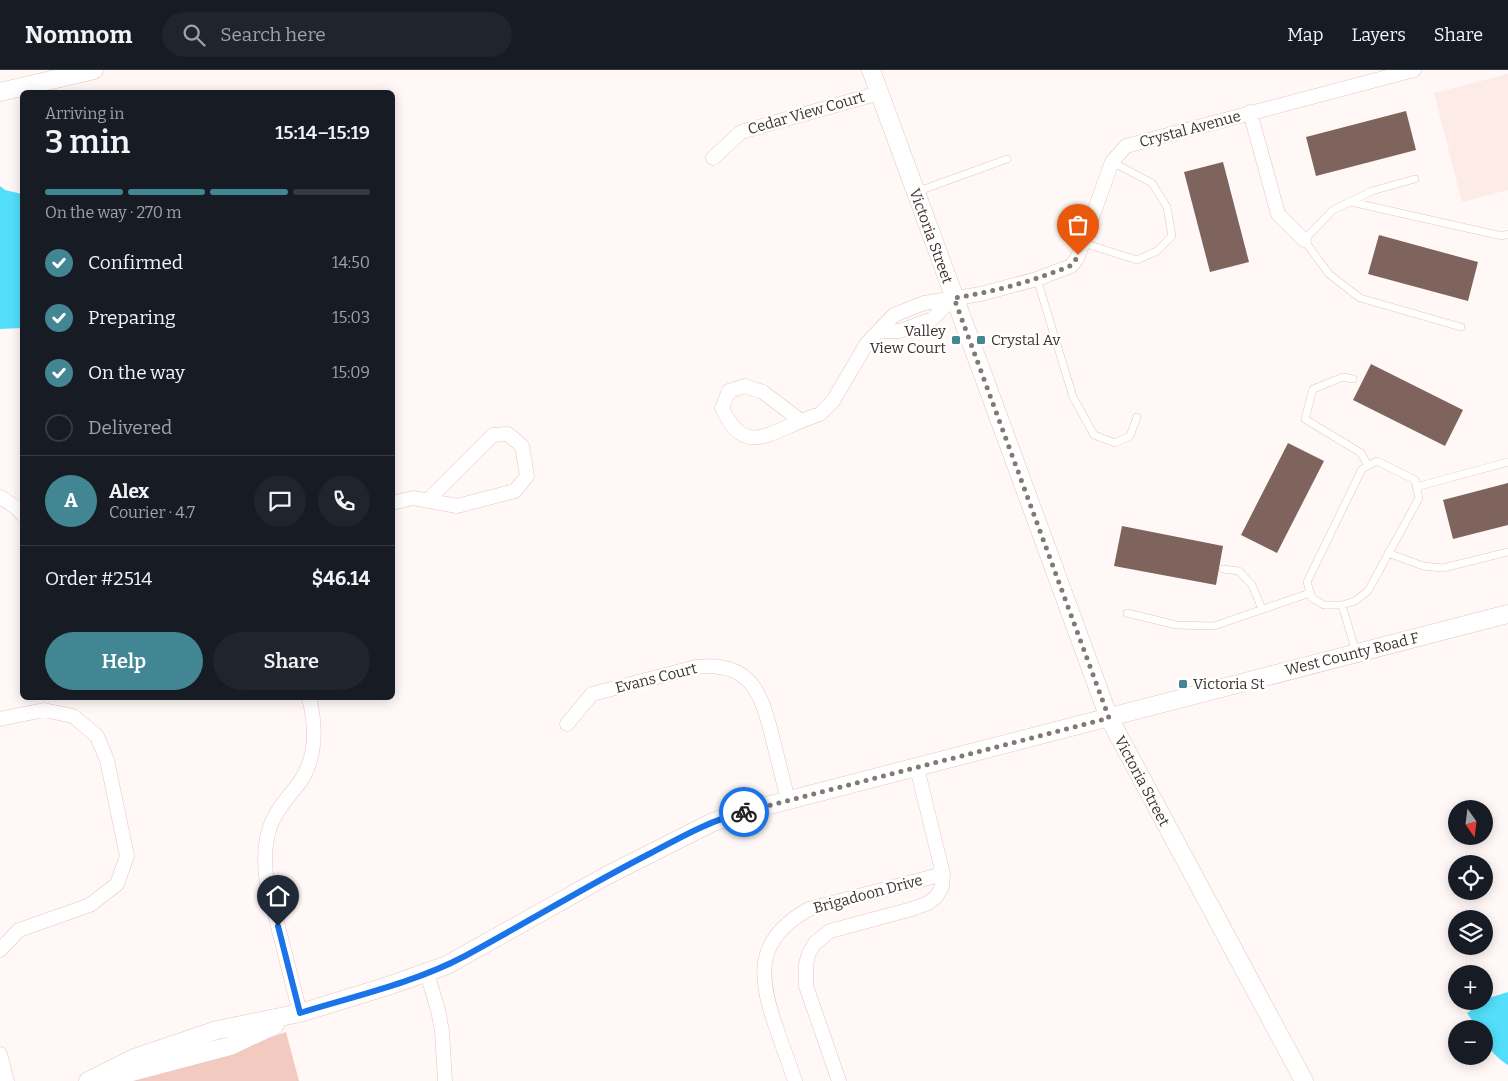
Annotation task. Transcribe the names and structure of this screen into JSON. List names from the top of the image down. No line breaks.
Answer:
{"streets":{"street":["Cedar View Court","Crystal Avenue","Victoria Street","West County Road F","Evans Court","Brigadoon Drive"]},"crossings":[["Cedar View Court","Victoria Street"],["Crystal Avenue","Victoria Street"],["Victoria Street","West County Road F"],["West County Road F","Evans Court"],["West County Road F","Brigadoon Drive"]],"places":{"transit":["Valley View Court","Crystal Av","Victoria St"]},"north":"bottom","page":{"header":"Nomnom","search":"Search here","nav":["Map","Layers","Share"],"heading":["3 min","Arriving in","15:14–15:19"],"panel":["Alex","Courier · 4.7","Order #2514","$46.14"],"bar":"On the way · 270 m","list":[["Confirmed","14:50"],["Preparing","15:03"],["On the way","15:09"],"Delivered"],"round":"A","buttons":["Help","Share"],"map_buttons":["+","−"]}}
